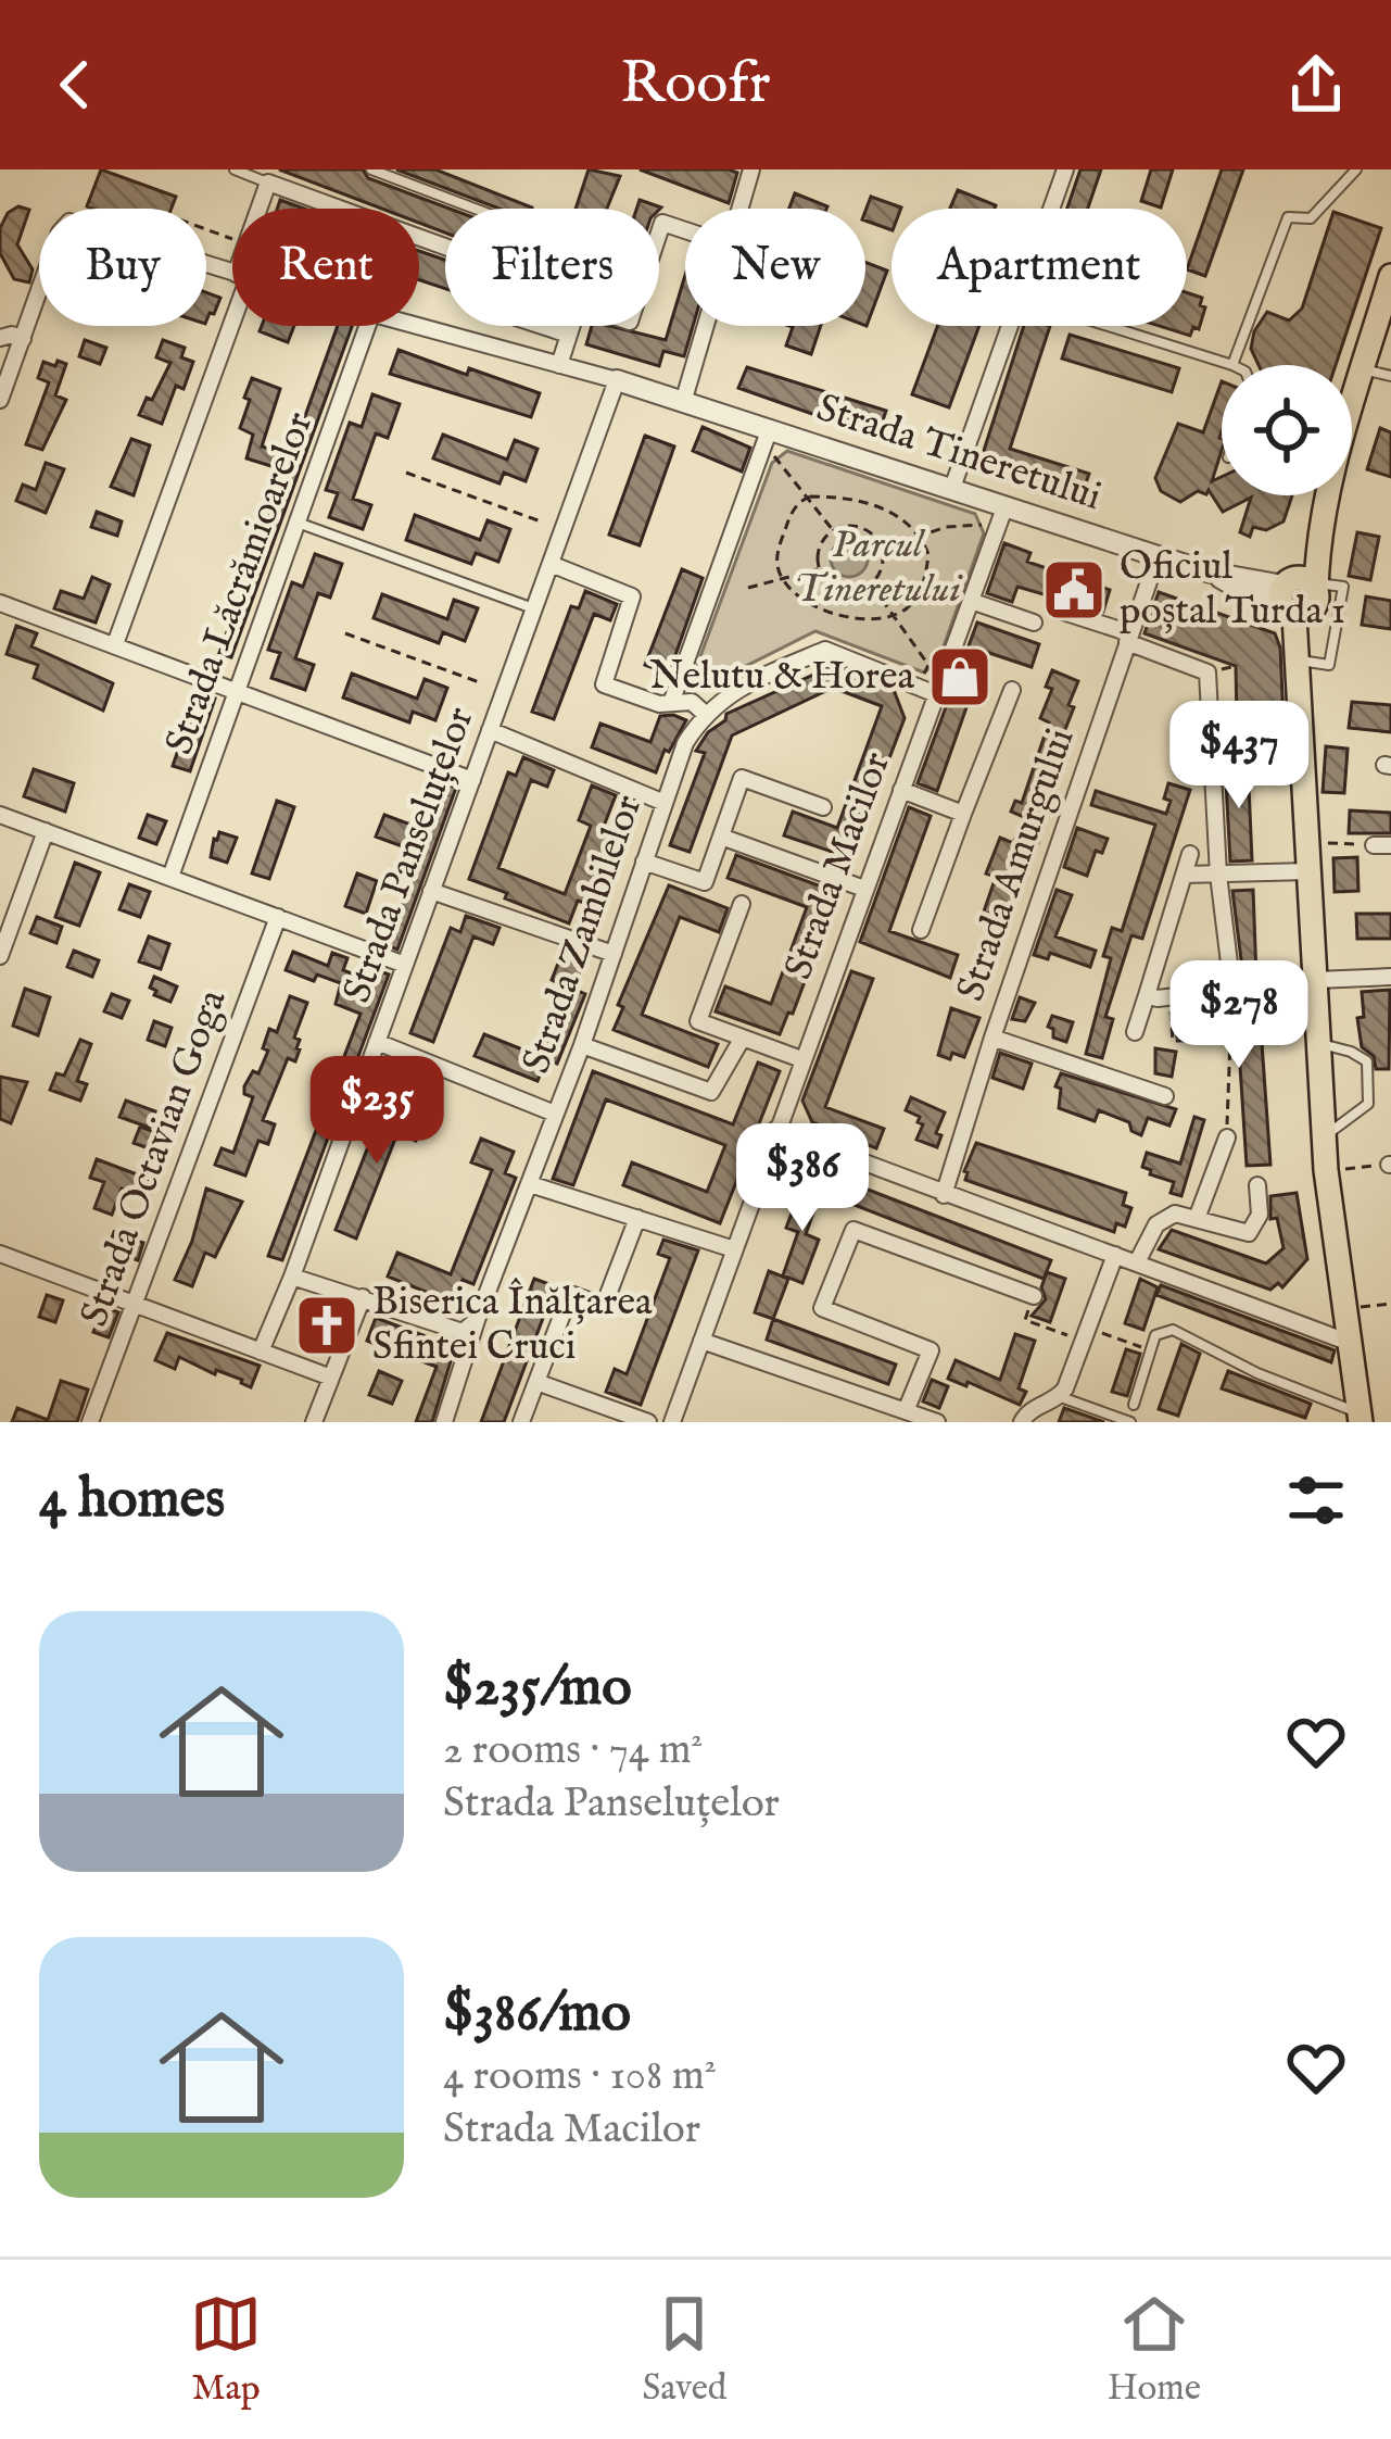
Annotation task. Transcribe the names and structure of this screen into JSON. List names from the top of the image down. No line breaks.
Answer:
{"streets":{"street":["Strada Tineretului","Strada Lăcrămioarelor","Strada Panseluțelor","Strada Amurgului","Strada Macilor","Strada Zambilelor","Strada Octavian Goga"]},"crossings":[["Strada Tineretului","Strada Panseluțelor"],["Strada Tineretului","Strada Amurgului"],["Strada Tineretului","Strada Macilor"]],"parks":["Parcul Tineretului"],"places":{"public building":["Oficiul poștal Turda 1"],"shop":["Nelutu & Horea"],"church":["Biserica Înălțarea Sfintei Cruci"]},"page":{"header":"Roofr","chip":["Buy","Rent","Filters","New","Apartment"],"price":["$437","$278","$235","$386"],"heading":"4 homes","list":[{"name":"$235/mo","note":"2 rooms · 74 m² · Strada Panseluțelor"},{"name":"$386/mo","note":"4 rooms · 108 m² · Strada Macilor"}],"tabs":["Map","Saved","Home"]}}
